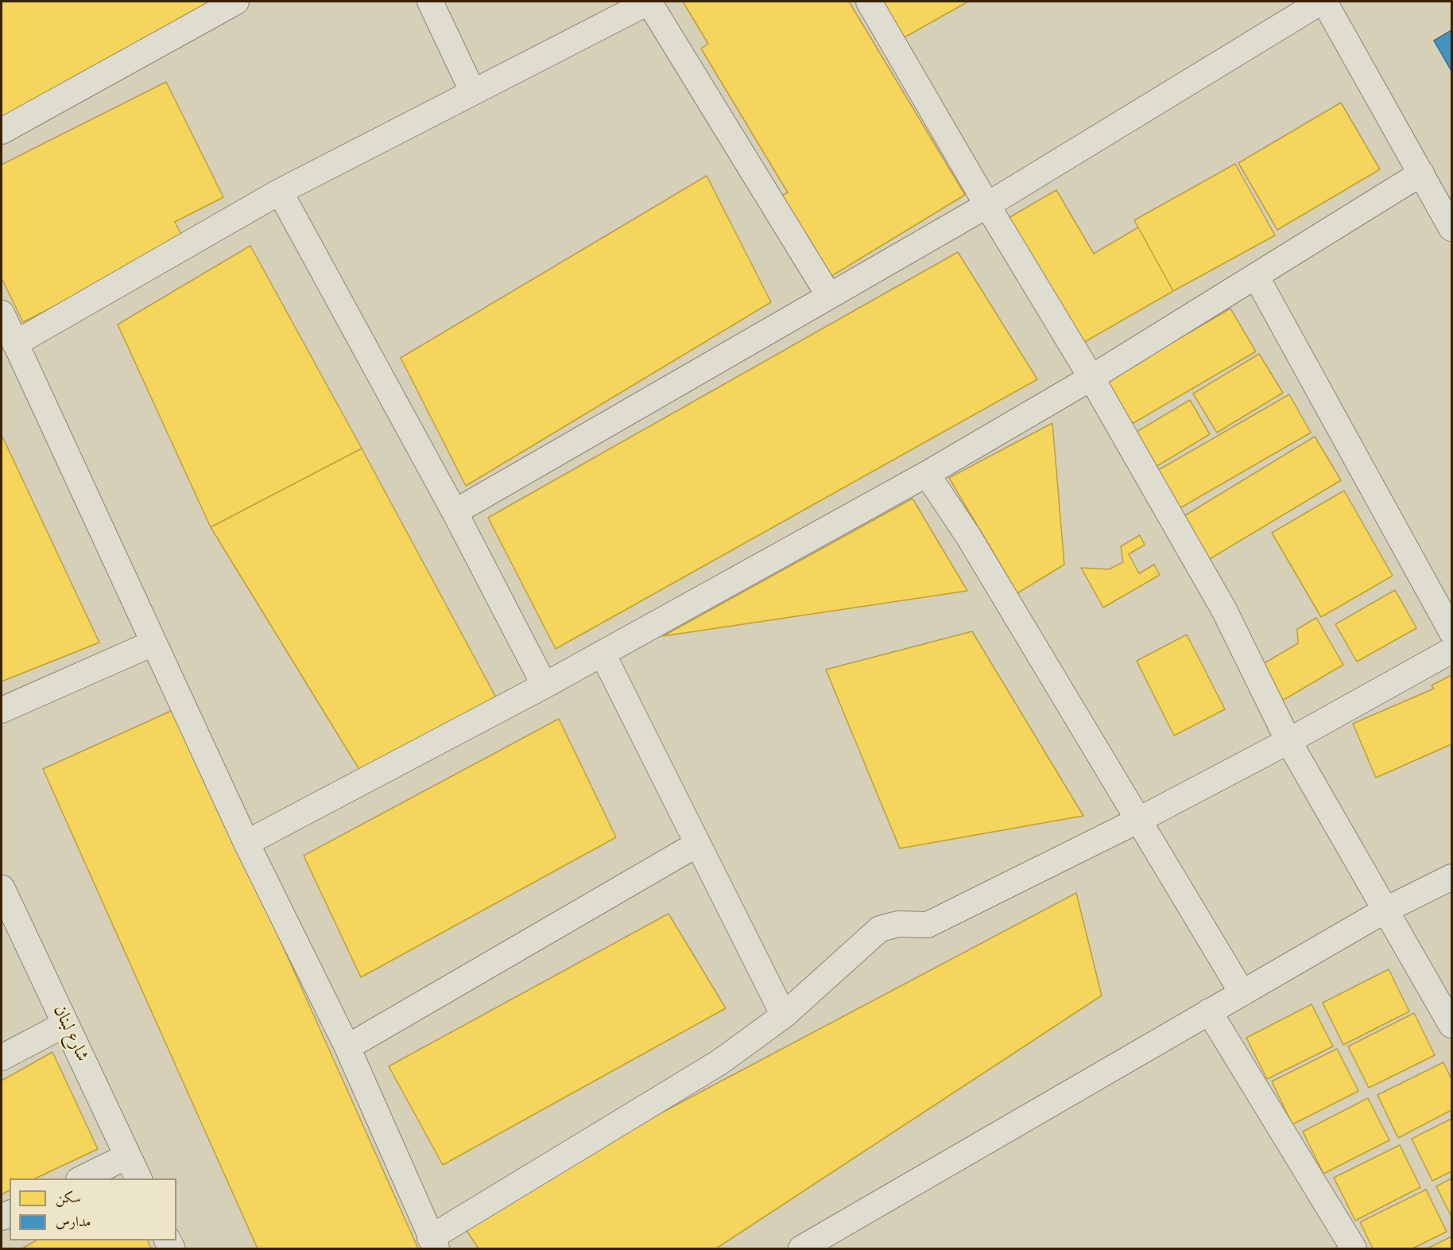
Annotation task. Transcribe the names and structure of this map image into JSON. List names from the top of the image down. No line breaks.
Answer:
{"streets":{"street":["شارع لبنان"]},"legend":["سكن","مدارس"]}
